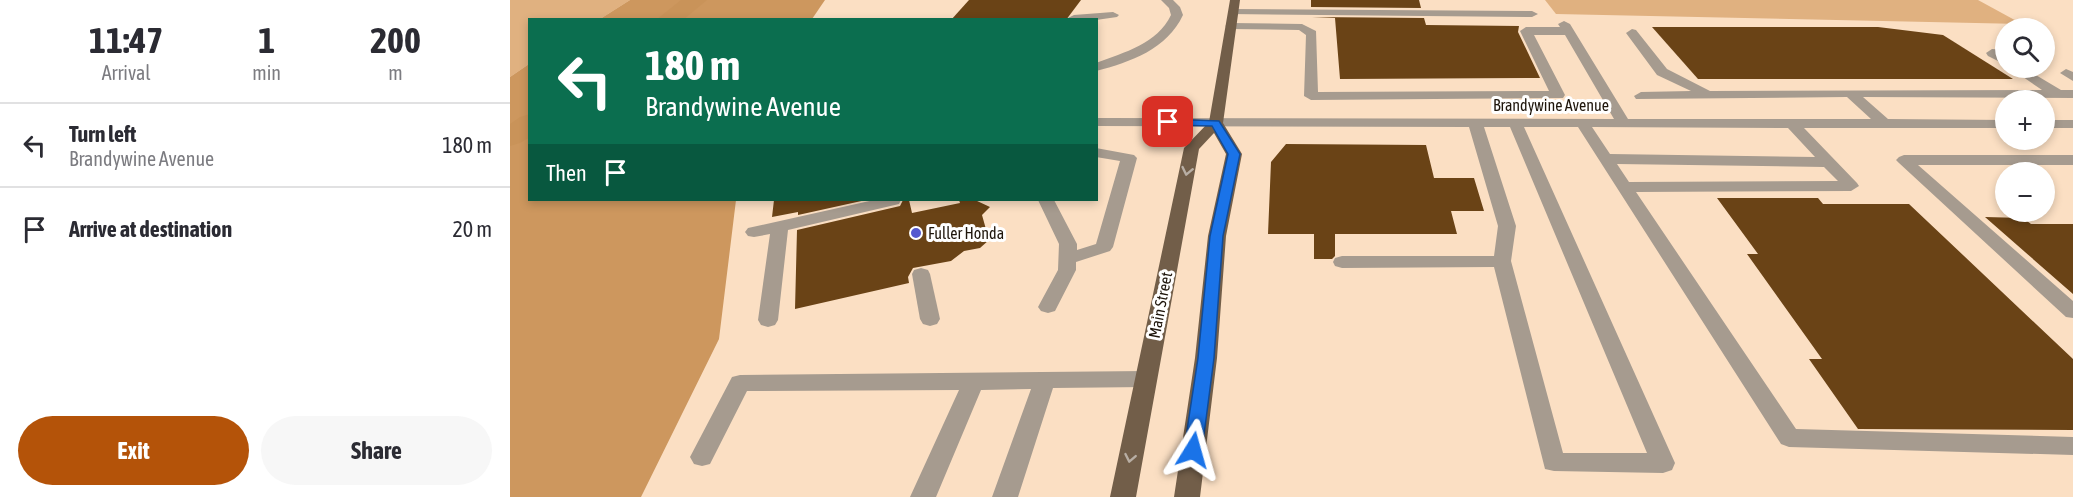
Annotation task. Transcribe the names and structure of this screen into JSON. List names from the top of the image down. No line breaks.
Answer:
{"streets":{"main road":["Main Street"],"street":["Brandywine Avenue"]},"crossings":[["Brandywine Avenue","Main Street"]],"places":["Fuller Honda"],"page":{"eta":["11:47","Arrival","1","min","200","m"],"map_buttons":["+","−"],"turn":["180 m","Brandywine Avenue"],"list":[{"name":"Turn left","note":"Brandywine Avenue","value":"180 m"},{"name":"Arrive at destination","value":"20 m"}],"then":"Then","buttons":["Exit","Share"]}}
